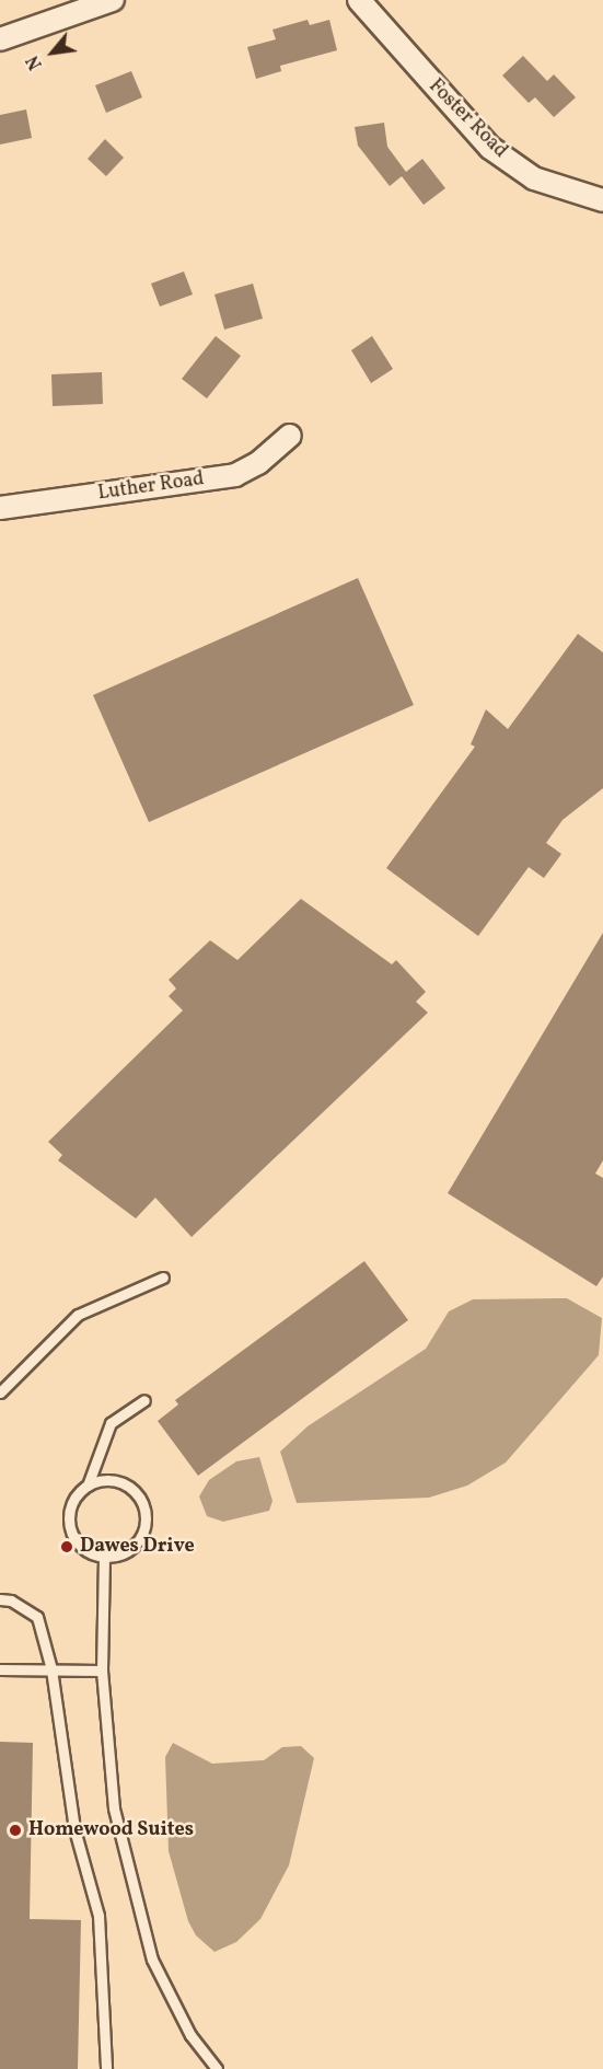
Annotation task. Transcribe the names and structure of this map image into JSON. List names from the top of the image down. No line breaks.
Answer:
{"streets":{"street":["Foster Road","Luther Road"]},"places":["Dawes Drive","Homewood Suites"],"north":"bottom left"}
